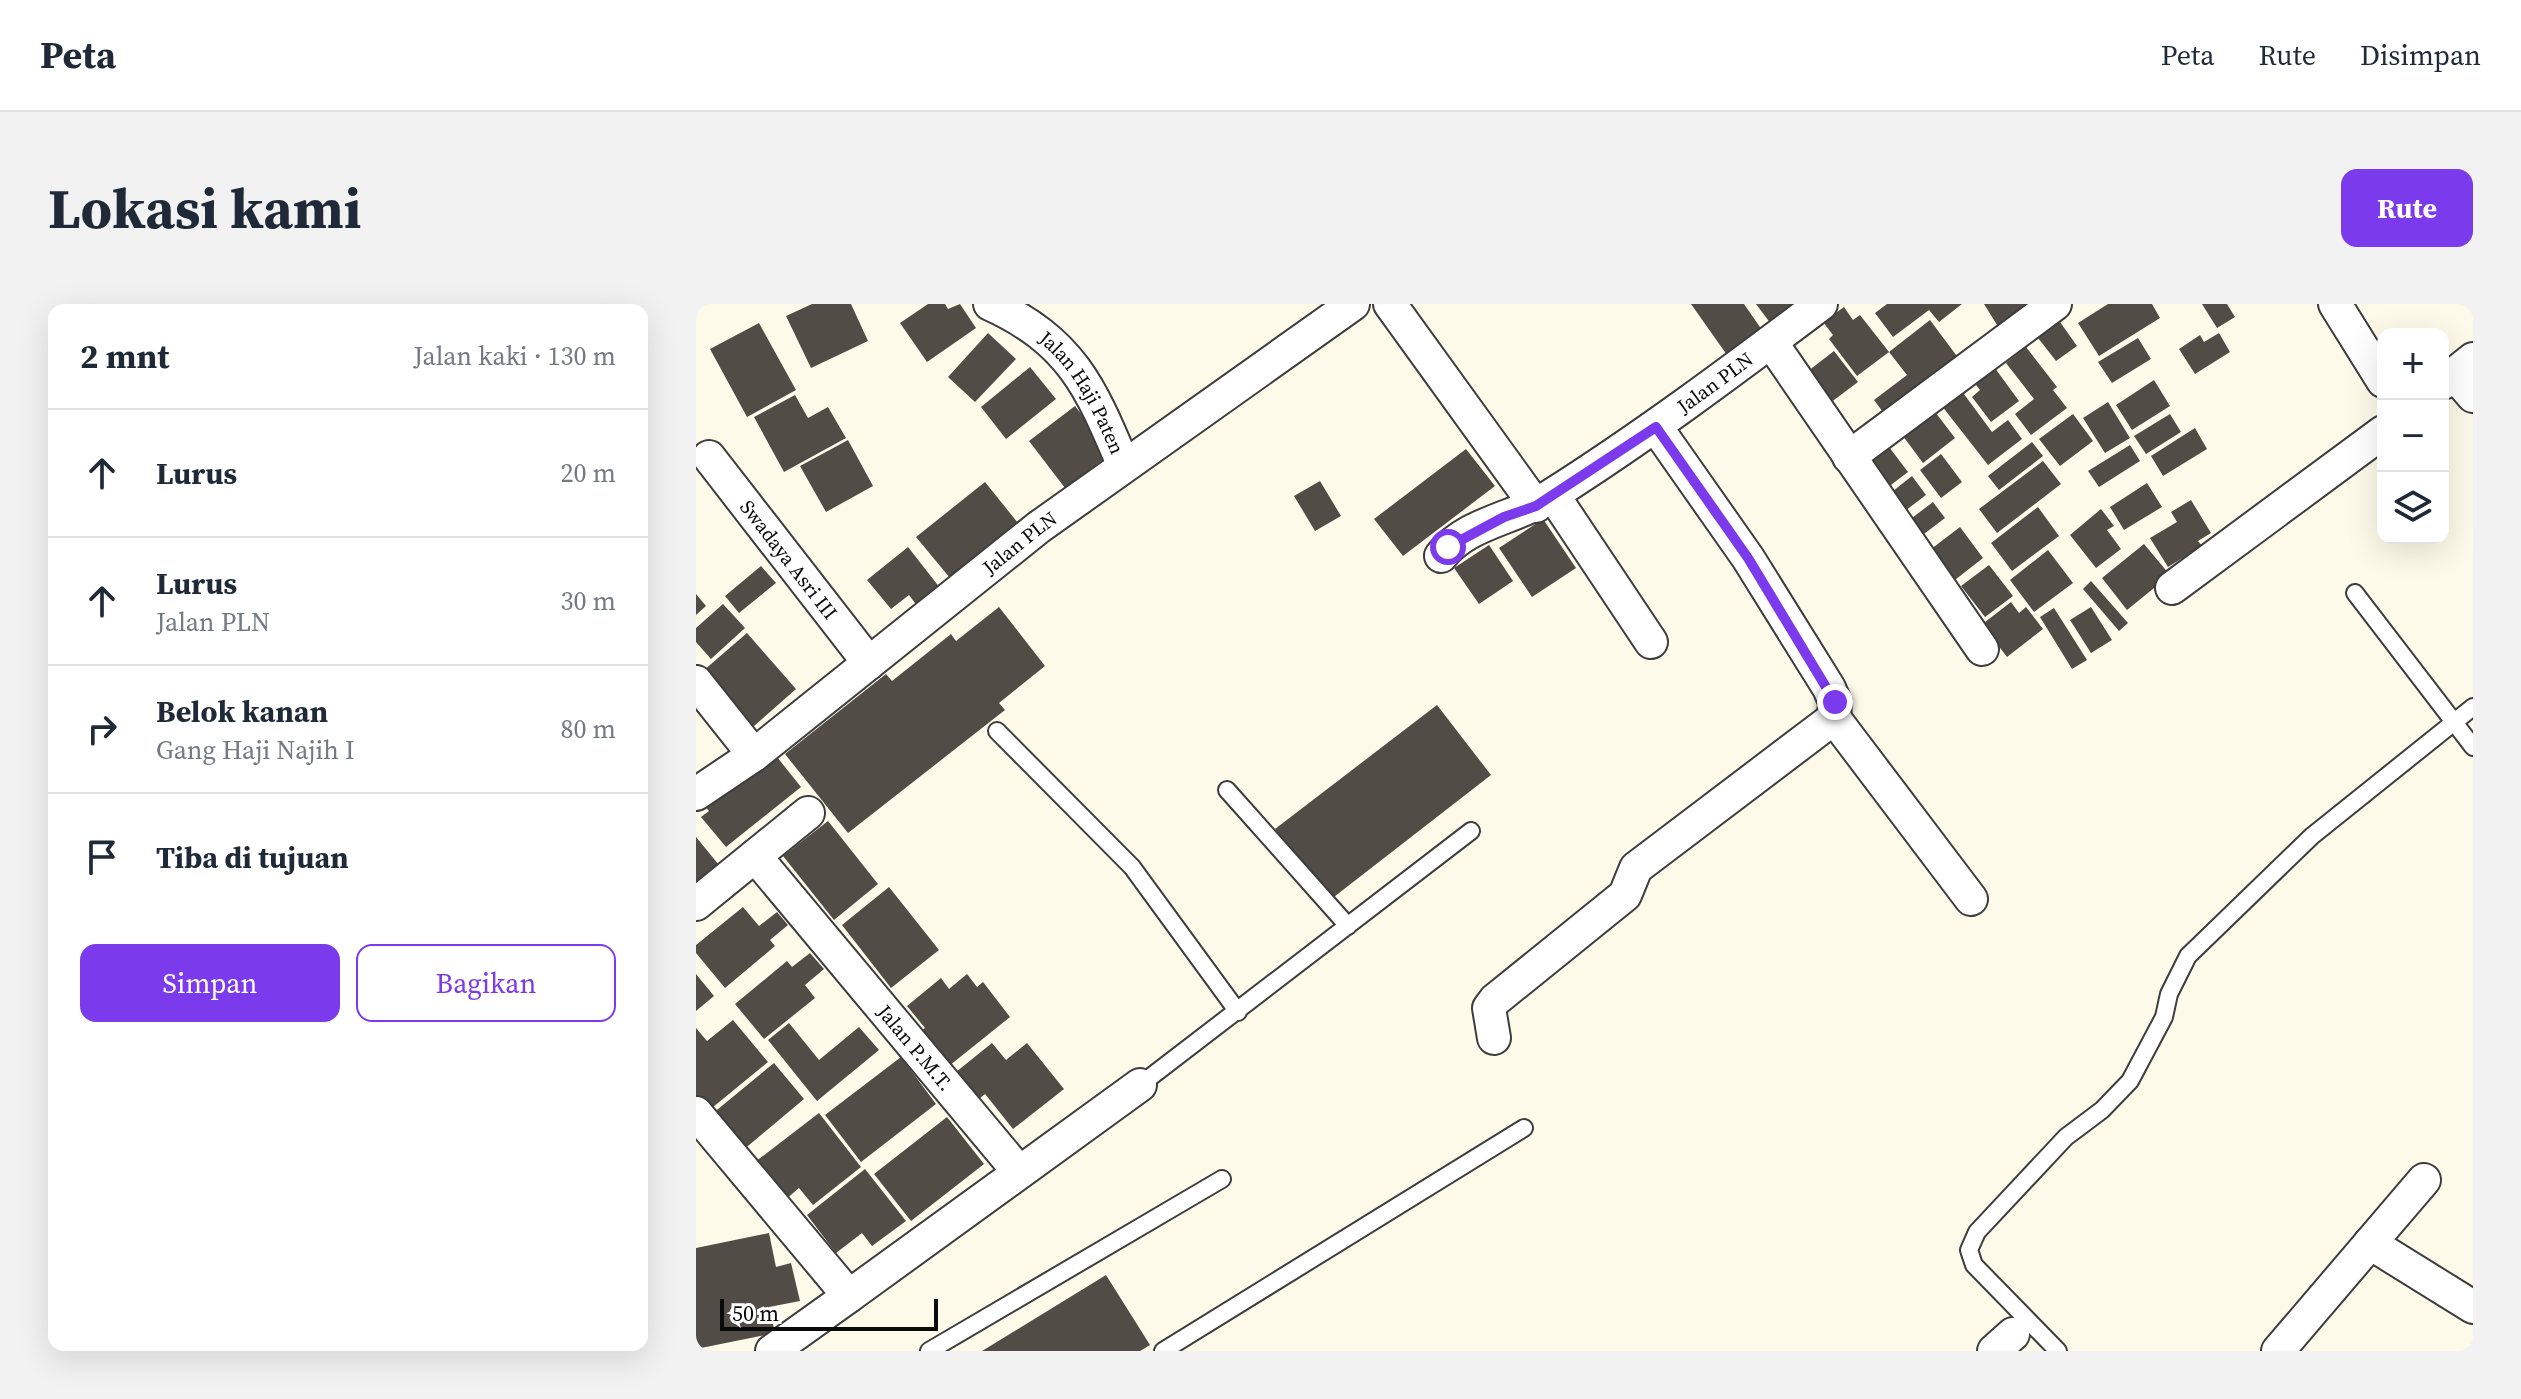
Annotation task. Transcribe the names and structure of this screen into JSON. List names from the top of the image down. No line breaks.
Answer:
{"streets":{"street":["Jalan PLN","Jalan Haji Paten","Swadaya Asri III","Jalan P.M.T."]},"crossings":[["Jalan PLN","Jalan Haji Paten"],["Jalan PLN","Swadaya Asri III"]],"scale_bar":"50 m","page":{"header":"Peta","nav":["Peta","Rute","Disimpan"],"buttons":["Rute",["Simpan","Bagikan"]],"title":"Lokasi kami","heading":["2 mnt","Jalan kaki · 130 m"],"map_buttons":["+","−"],"list":[["Lurus","20 m"],["Lurus","Jalan PLN","30 m"],["Belok kanan","Gang Haji Najih I","80 m"],"Tiba di tujuan"],"scale":"50 m"}}
